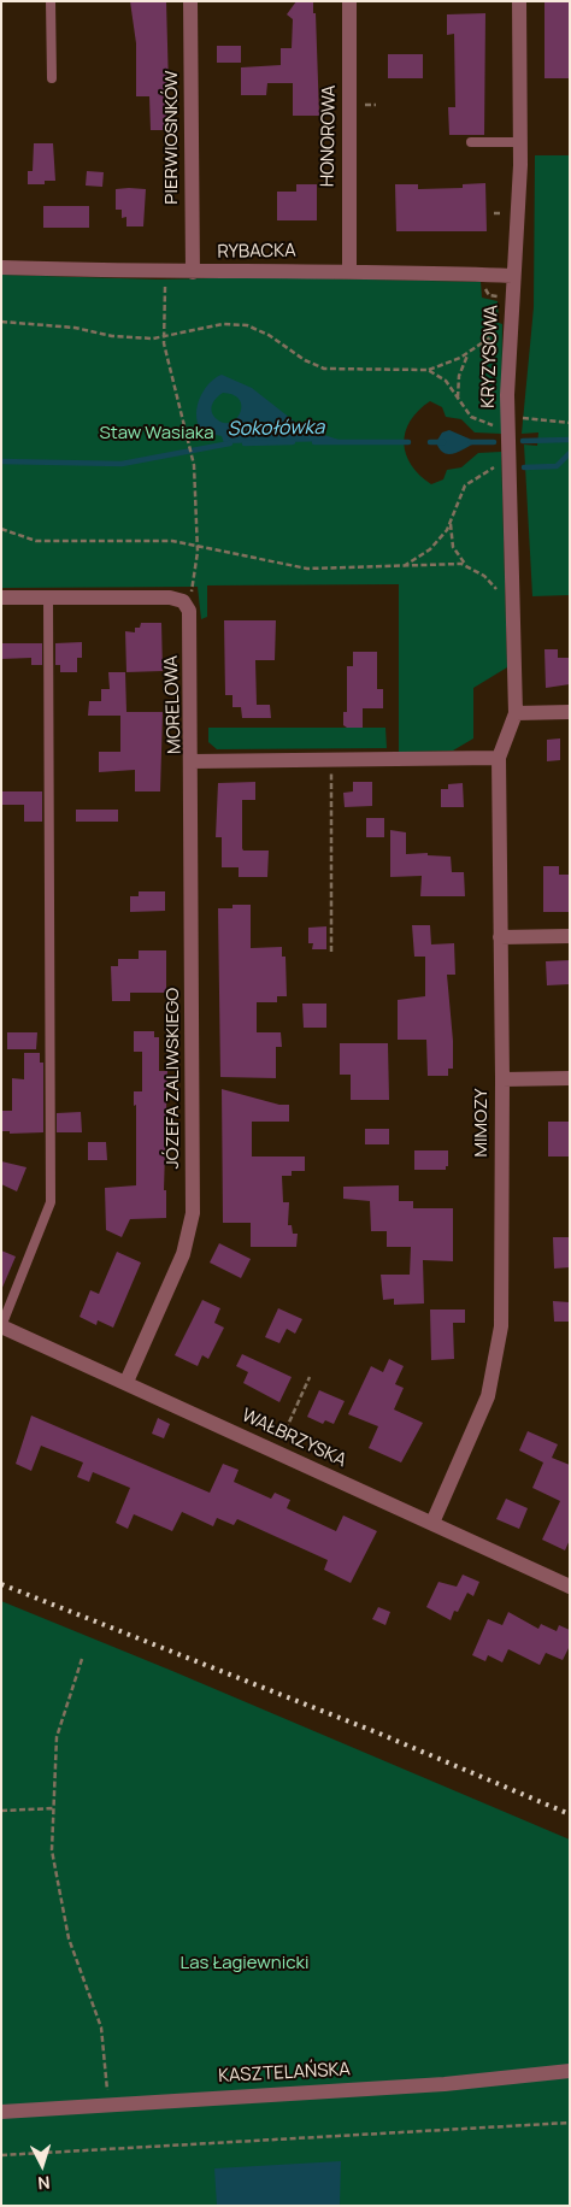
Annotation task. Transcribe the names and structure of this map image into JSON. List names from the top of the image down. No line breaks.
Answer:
{"streets":{"street":["HONOROWA","PIERWIOSNKÓW","RYBACKA","KRYZYSOWA","MORELOWA","JÓZEFA ZALIWSKIEGO","MIMOZY","WAŁBRZYSKA","KASZTELAŃSKA"]},"crossings":[["HONOROWA","RYBACKA"],["PIERWIOSNKÓW","RYBACKA"],["RYBACKA","KRYZYSOWA"],["KRYZYSOWA","MIMOZY"],["MORELOWA","JÓZEFA ZALIWSKIEGO"],["MORELOWA","MIMOZY"],["JÓZEFA ZALIWSKIEGO","WAŁBRZYSKA"],["MIMOZY","WAŁBRZYSKA"]],"water":["Sokołówka"],"parks":["Staw Wasiaka","Las Łagiewnicki"],"north":"bottom"}
